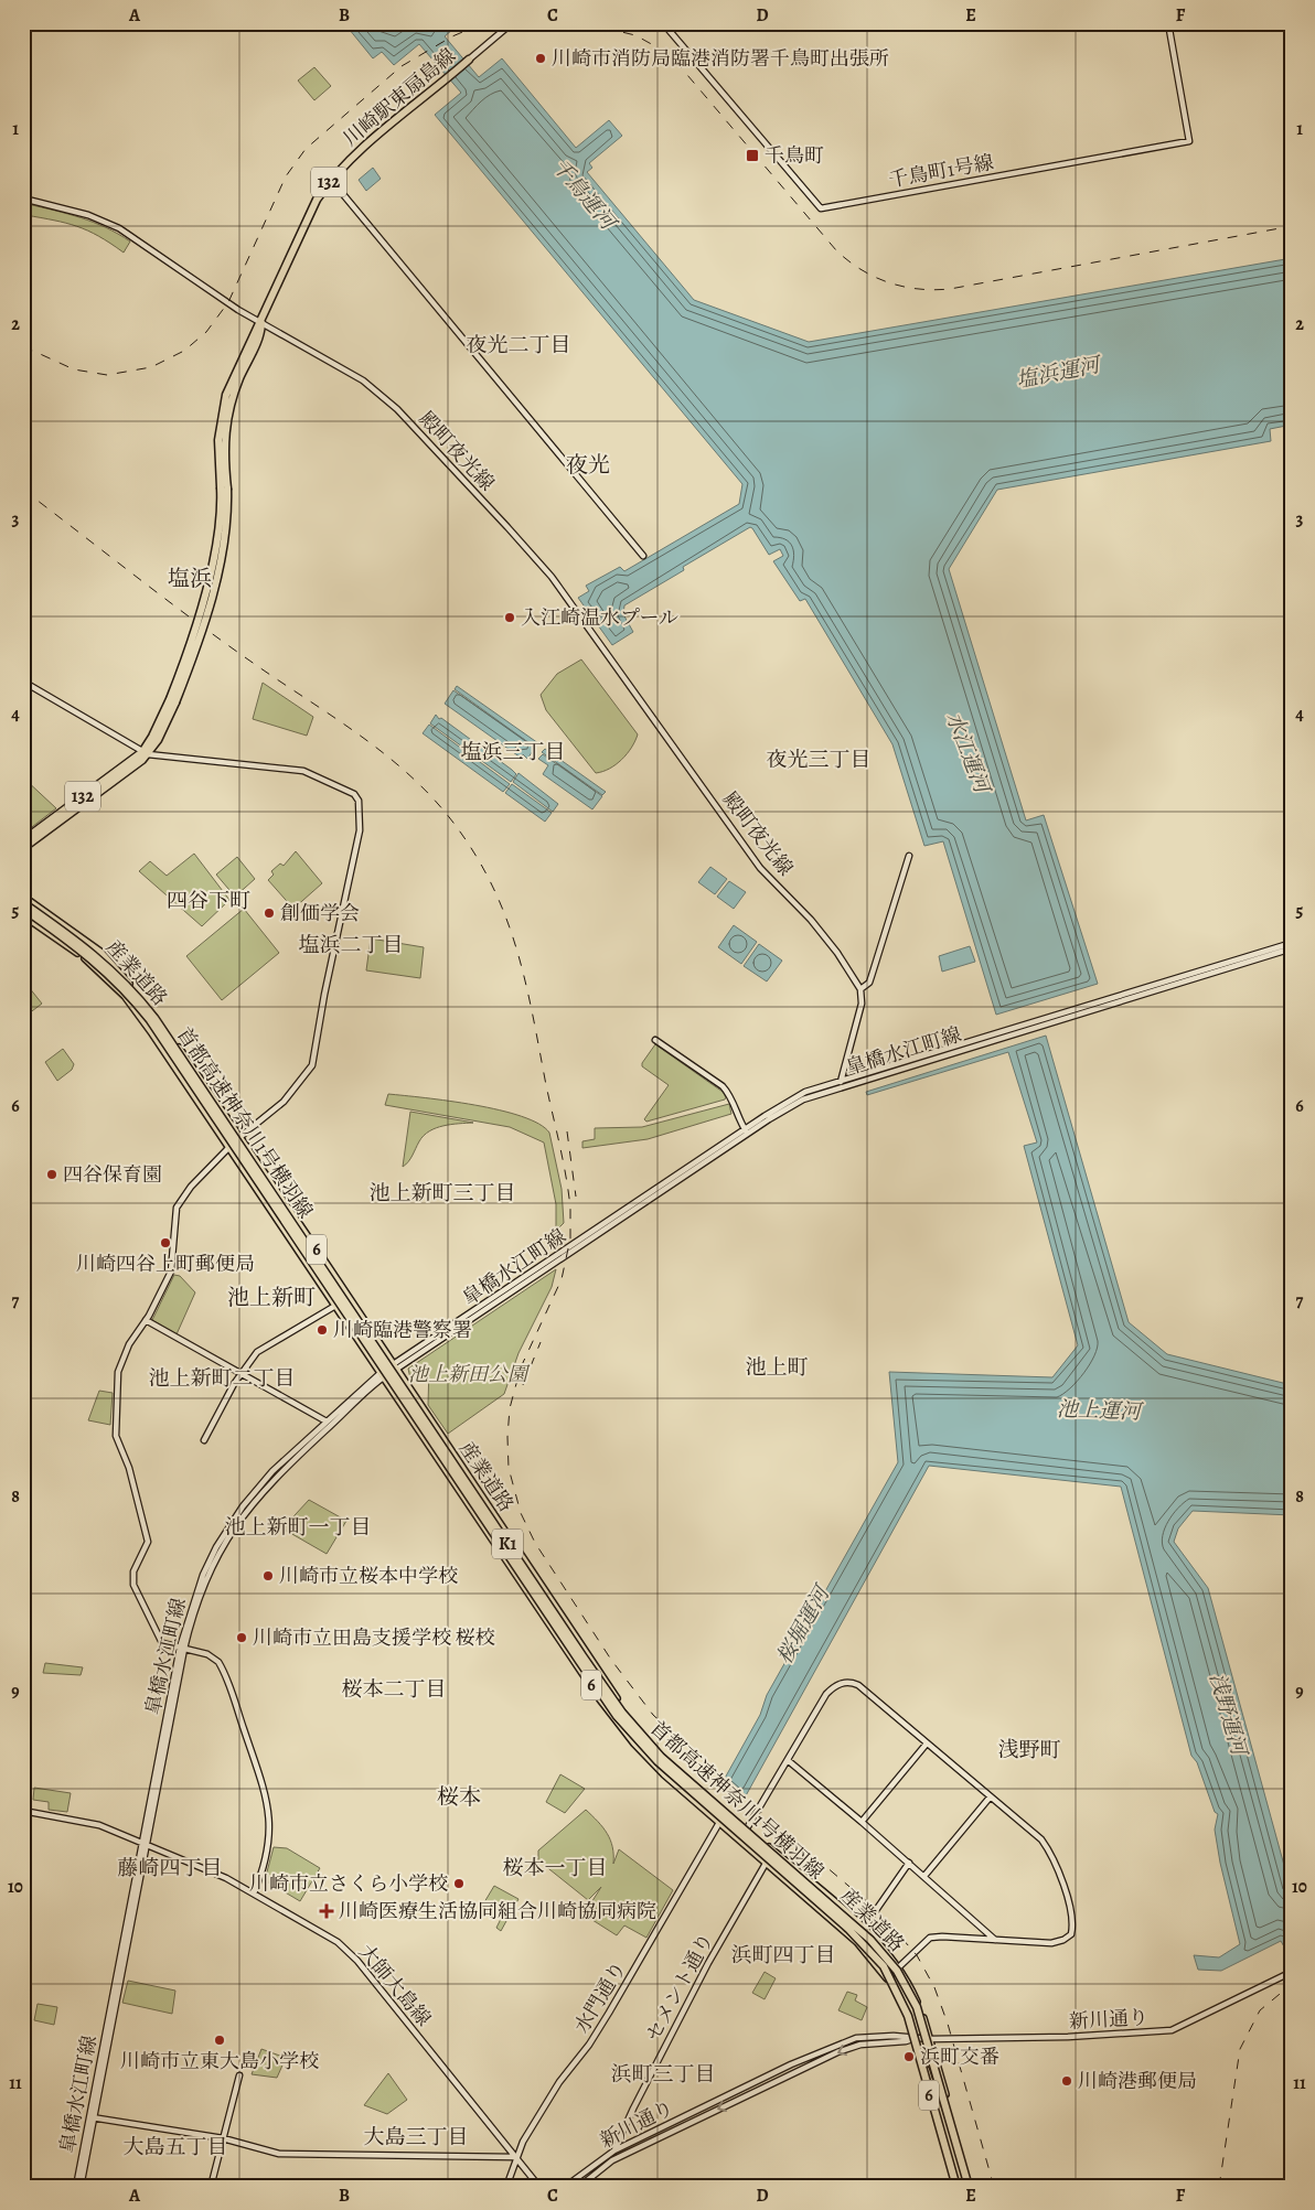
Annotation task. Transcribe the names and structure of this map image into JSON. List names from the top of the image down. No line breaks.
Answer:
{"streets":{"highway":["川崎駅東扇島線","132","首都高速神奈川1号横羽線","K1"],"main road":["産業道路","6"],"street":["千鳥町1号線","殿町夜光線","皐橋水江町線","大師大島線","セメント通り","水門通り","新川通り"]},"crossings":[["川崎駅東扇島線","殿町夜光線"],["産業道路","皐橋水江町線"],["産業道路","首都高速神奈川1号横羽線"],["産業道路","セメント通り"],["産業道路","水門通り"],["産業道路","新川通り"],["皐橋水江町線","大師大島線"],["大師大島線","水門通り"],["セメント通り","新川通り"]],"districts":["夜光二丁目","夜光","塩浜","塩浜三丁目","夜光三丁目","四谷下町","塩浜二丁目","池上新町三丁目","池上新町","池上町","池上新町二丁目","池上新町一丁目","桜本二丁目","浅野町","桜本","藤崎四丁目","桜本一丁目","浜町四丁目","浜町三丁目","大島三丁目","大島五丁目"],"water":["千鳥運河","塩浜運河","水江運河","池上運河","桜堀運河","浅野運河"],"parks":["池上新田公園"],"places":{"other":["川崎市消防局臨港消防署千鳥町出張所","入江崎温水プール","創価学会","四谷保育園","川崎四谷上町郵便局","川崎臨港警察署","川崎市立桜本中学校","川崎市立田島支援学校 桜校","川崎市立さくら小学校","川崎市立東大島小学校","浜町交番","川崎港郵便局"],"transit":["千鳥町"],"health":["川崎医療生活協同組合川崎協同病院"]},"grid":{"columns":["A","B","C","D","E","F"],"rows":["1","2","3","4","5","6","7","8","9","10","11"]}}
